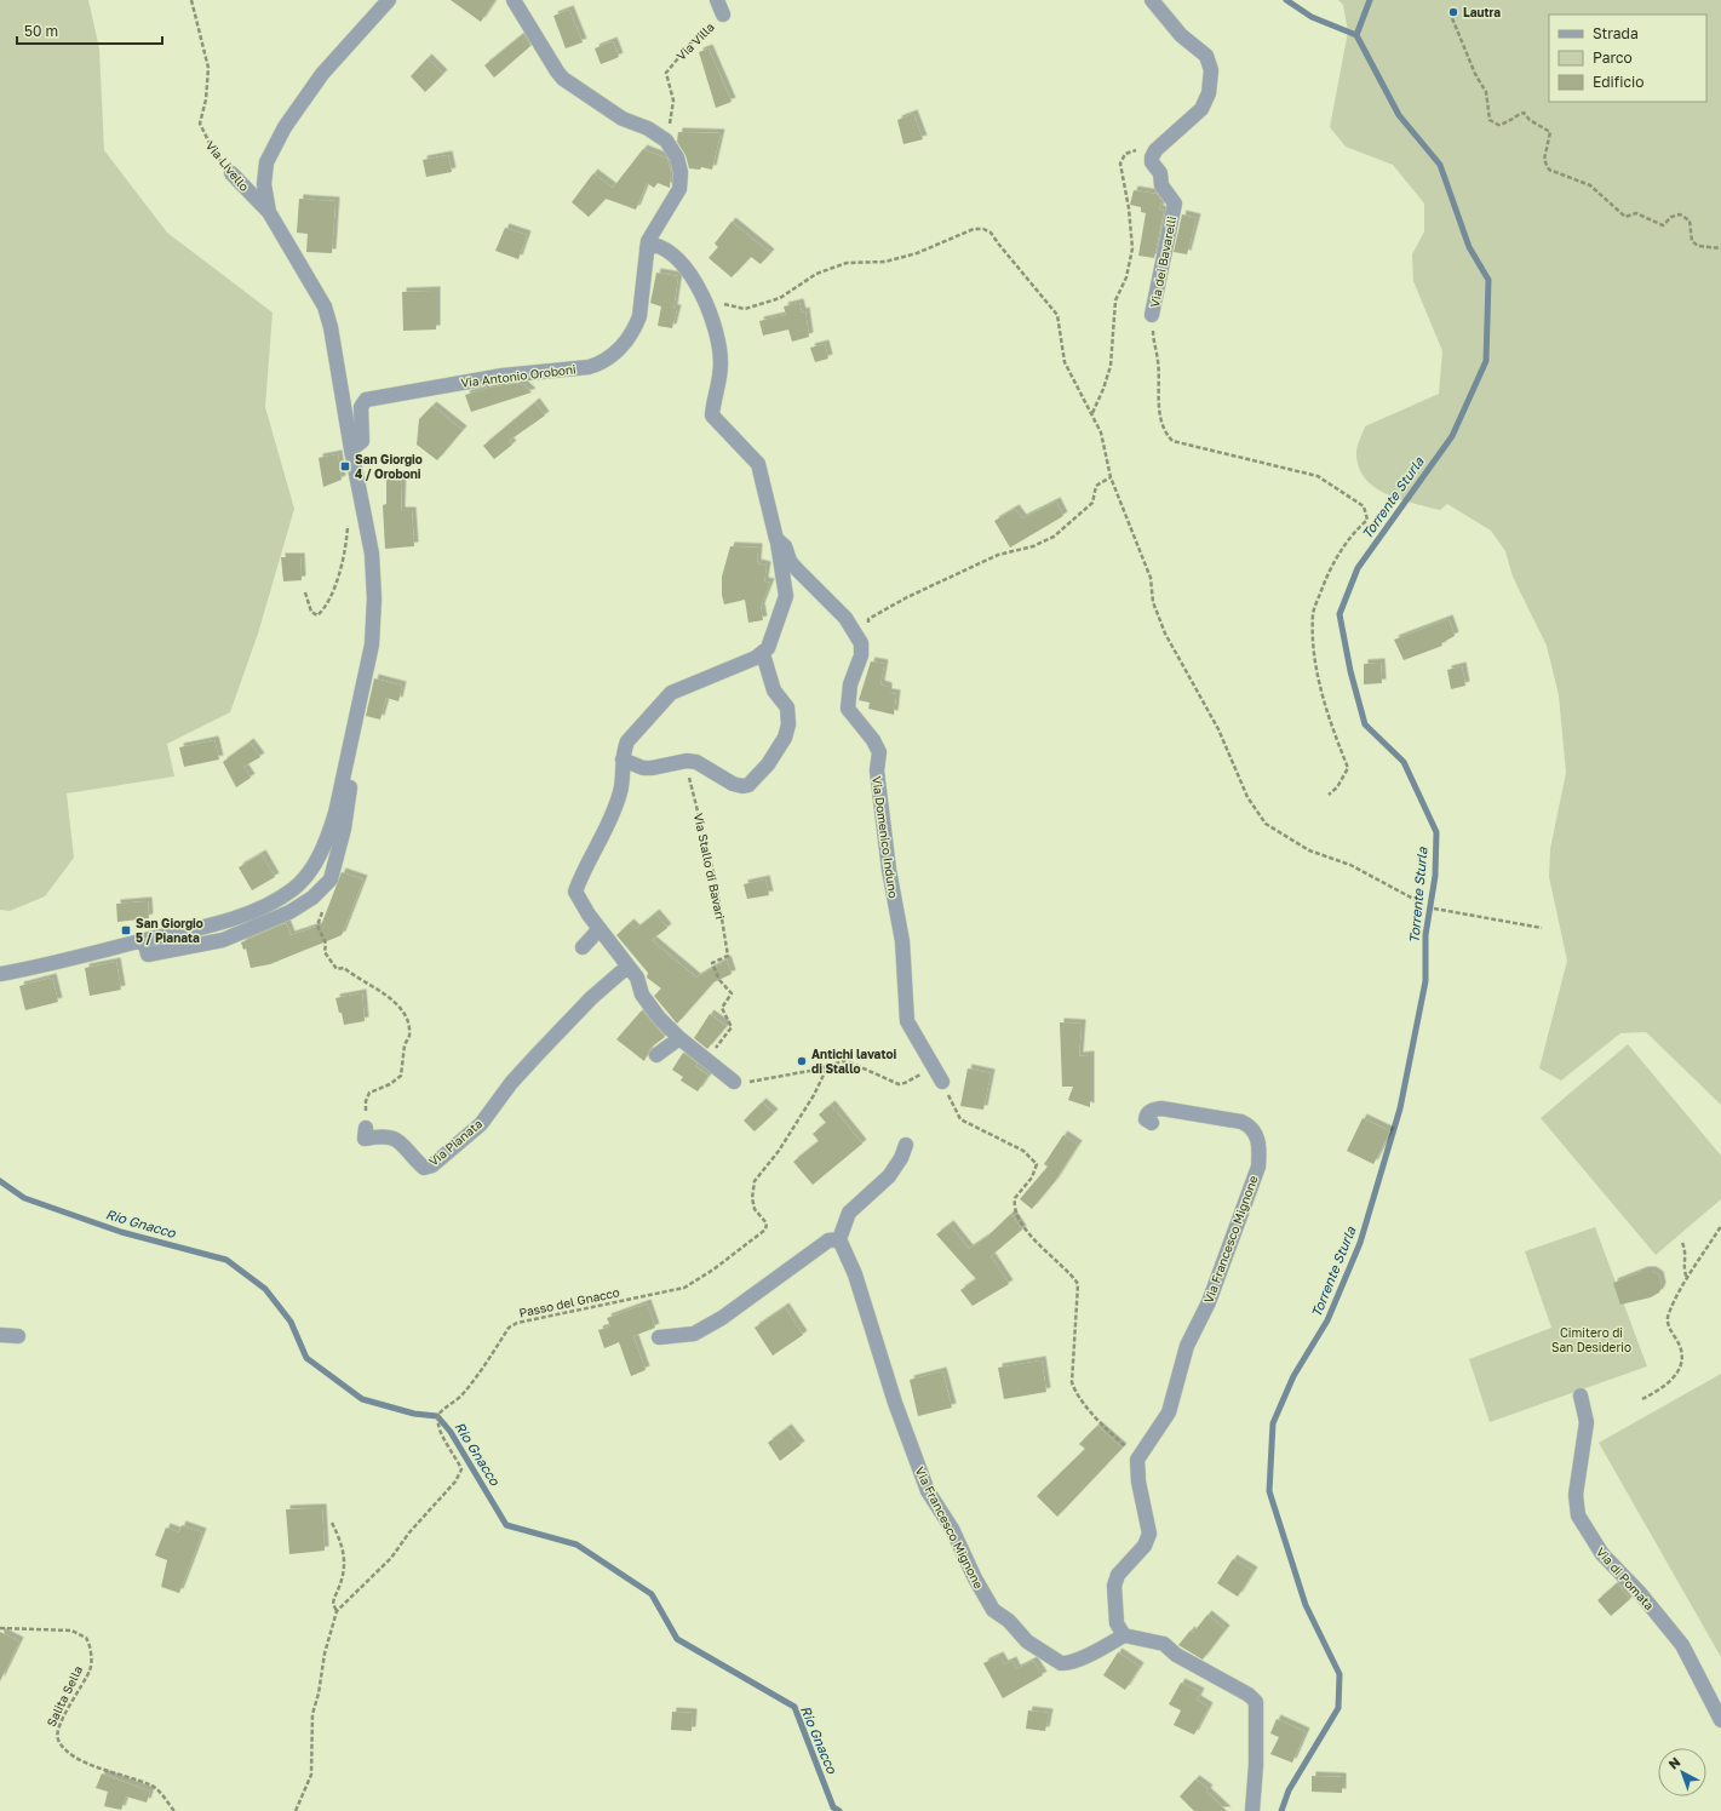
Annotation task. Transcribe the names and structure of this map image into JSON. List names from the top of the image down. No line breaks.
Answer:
{"streets":{"street":["Via Villa","Via Livello","Via dei Bavarelli","Via Antonio Oroboni","Via Domenico Induno","Via Pianata","Via Francesco Mignone","Via di Pomata"],"path":["Via Stallo di Bavari","Passo del Gnacco","Salita Sella"]},"crossings":[["Via Antonio Oroboni","Via Domenico Induno"]],"water":["Torrente Sturla","Rio Gnacco"],"parks":["Cimitero di San Desiderio"],"places":{"other":["Lautra","Antichi lavatoi di Stallo"],"transit":["San Giorgio 4 / Oroboni","San Giorgio 5 / Pianata"]},"legend":["Strada","Parco","Edificio"],"scale_bar":"50 m","north":"top left"}
